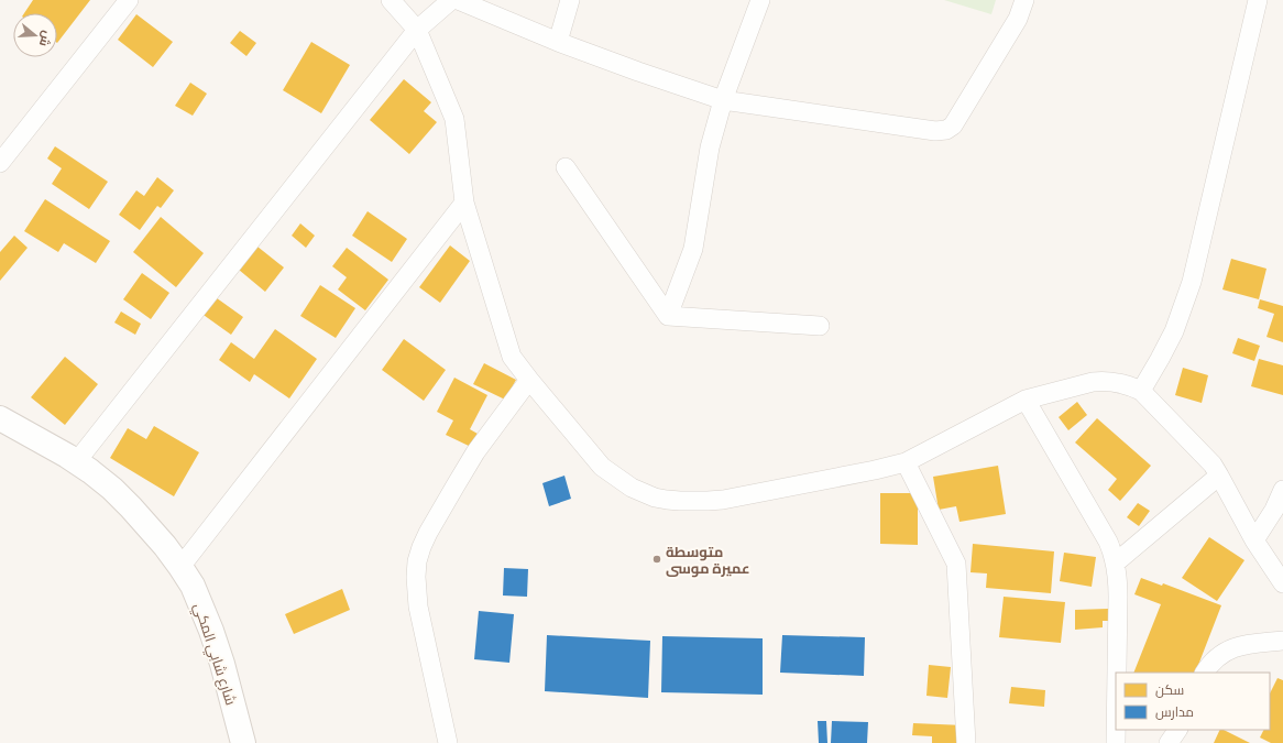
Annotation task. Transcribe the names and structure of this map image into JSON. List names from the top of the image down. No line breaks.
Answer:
{"streets":{"main road":["شارع شابي المكي"]},"places":["متوسطة عميرة موسى"],"legend":["سكن","مدارس"],"north":"right"}
